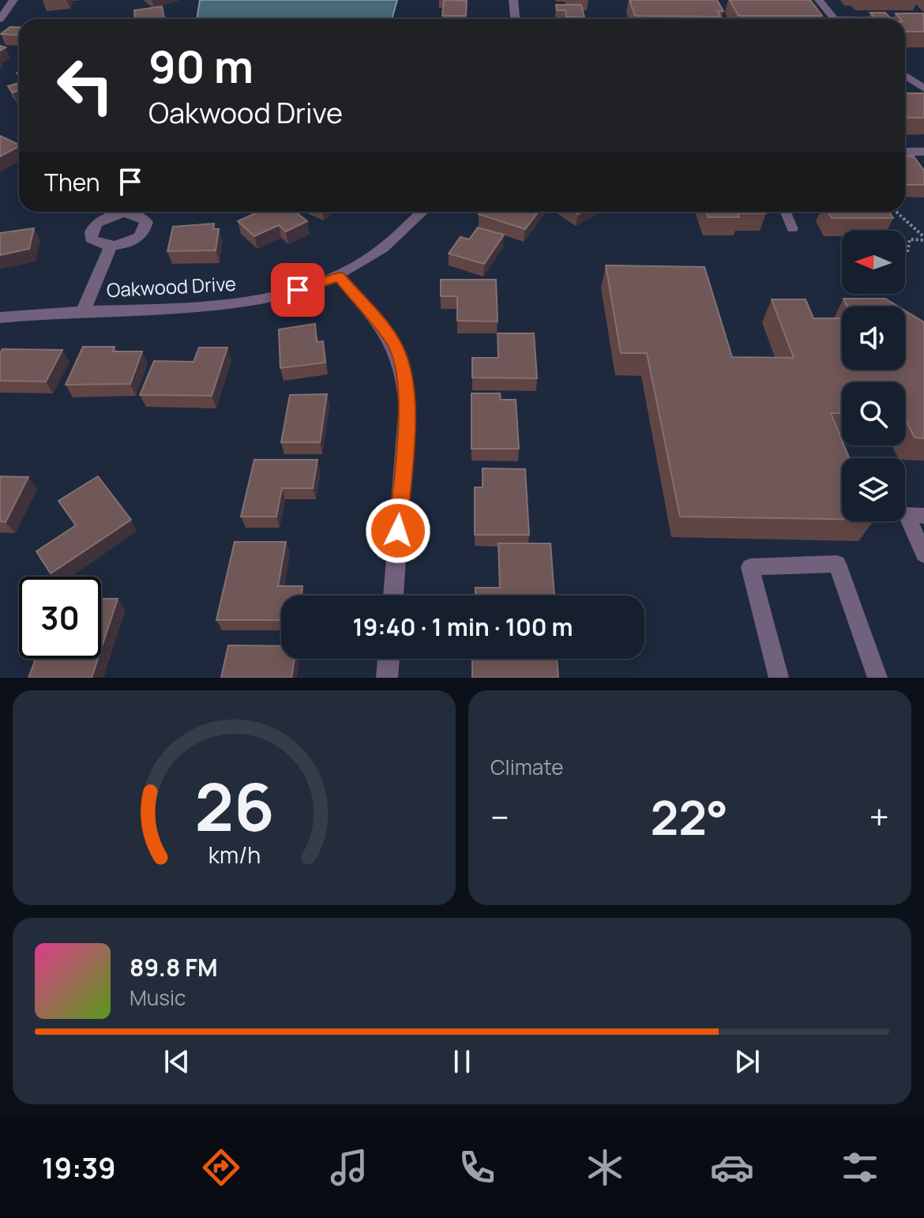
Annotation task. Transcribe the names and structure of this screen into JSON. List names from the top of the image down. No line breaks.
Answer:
{"streets":{"street":["Oakwood Drive"]},"north":"left","page":{"turn":["90 m","Oakwood Drive"],"then":"Then","limit":"30","trip":"19:40 · 1 min · 100 m","tile":"Climate","heat":["−","22°","+"],"song":["89.8 FM","Music"],"tabs":"19:39","gauge":["26","km/h"]}}
